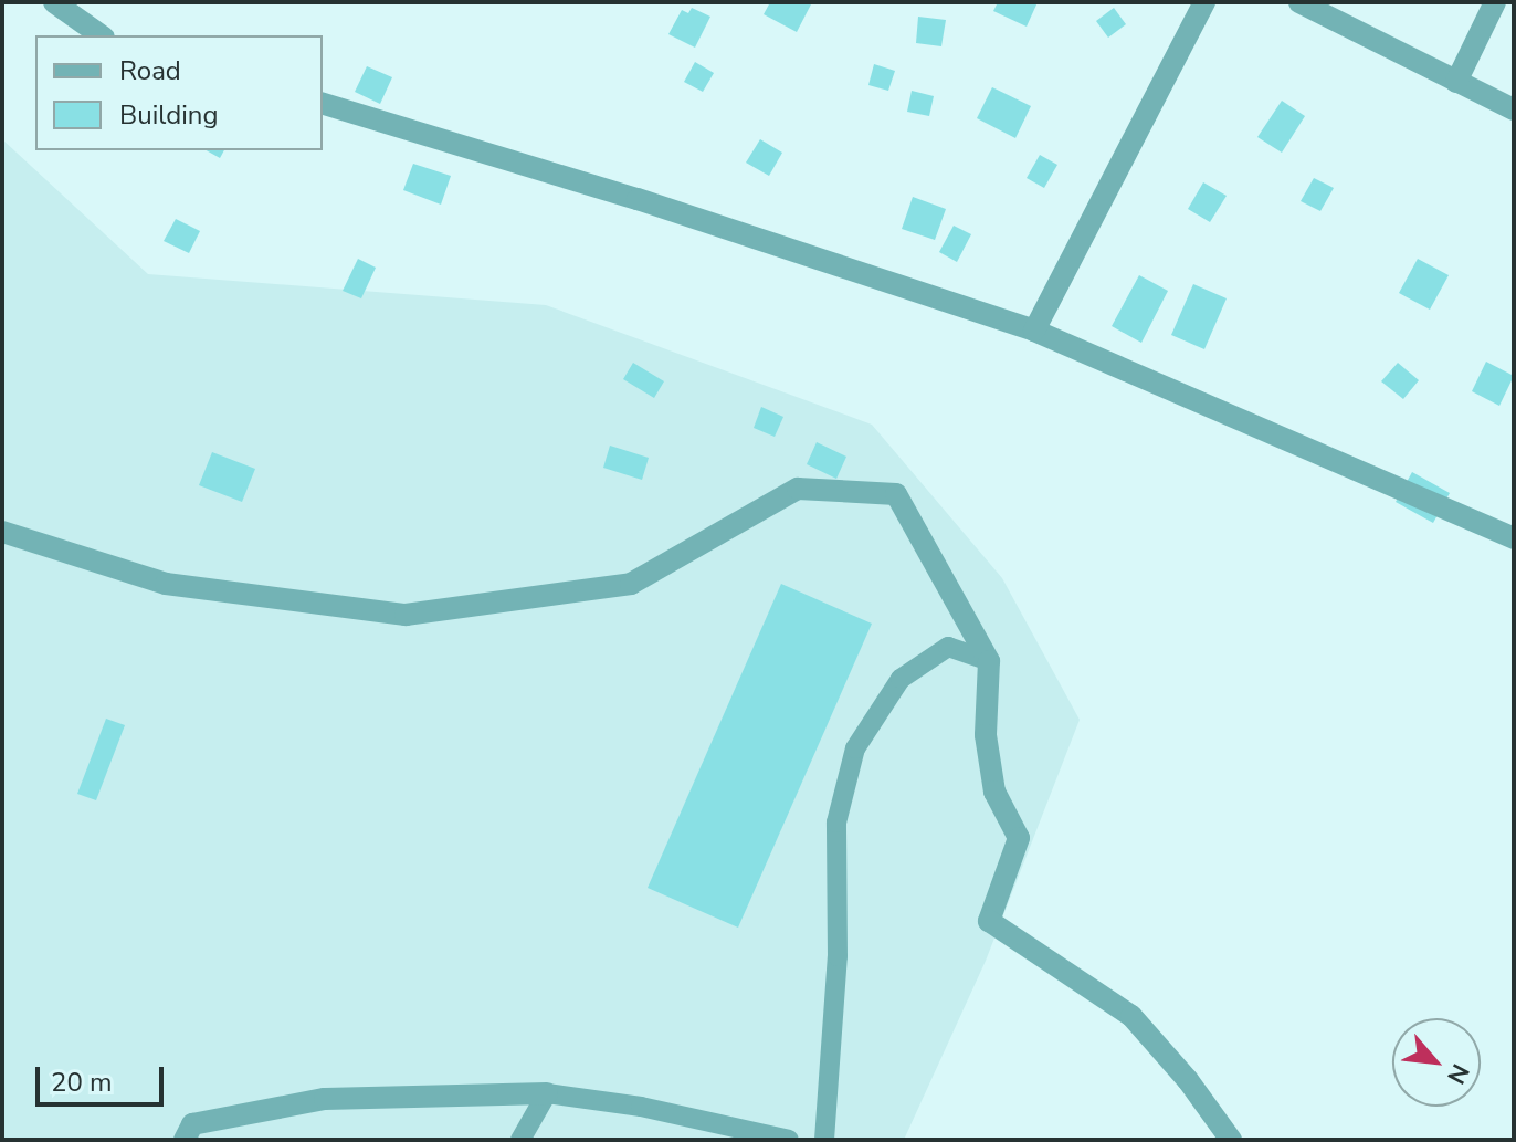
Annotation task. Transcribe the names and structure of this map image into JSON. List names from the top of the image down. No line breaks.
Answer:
{"legend":["Road","Building"],"scale_bar":"20 m","north":"bottom right"}
